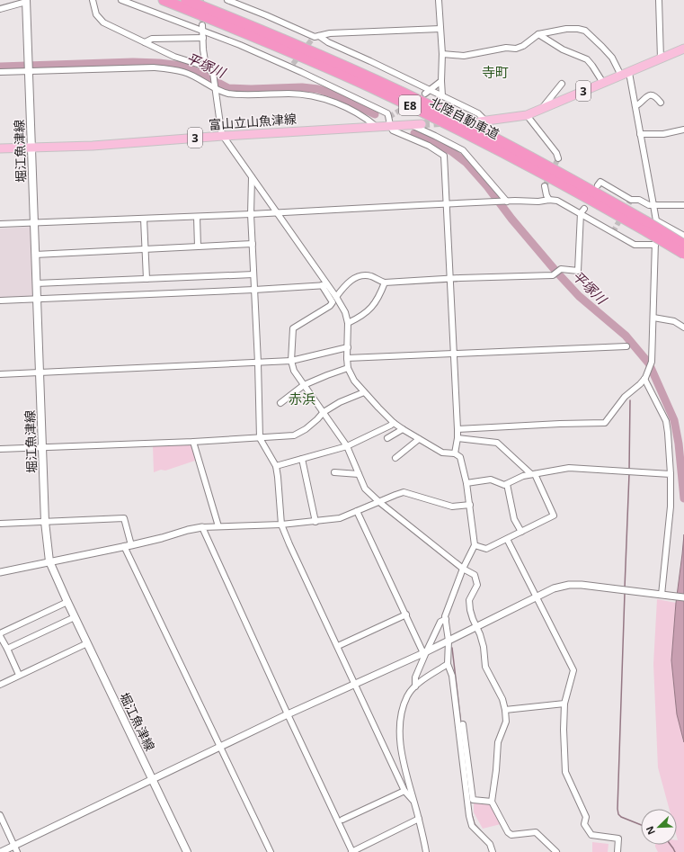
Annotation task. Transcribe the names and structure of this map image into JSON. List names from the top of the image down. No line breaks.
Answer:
{"streets":{"highway":["E8","北陸自動車道"],"main road":["3","富山立山魚津線","堀江魚津線"]},"crossings":[["富山立山魚津線","堀江魚津線"]],"districts":["寺町","赤浜"],"water":["平塚川"],"north":"bottom left"}
